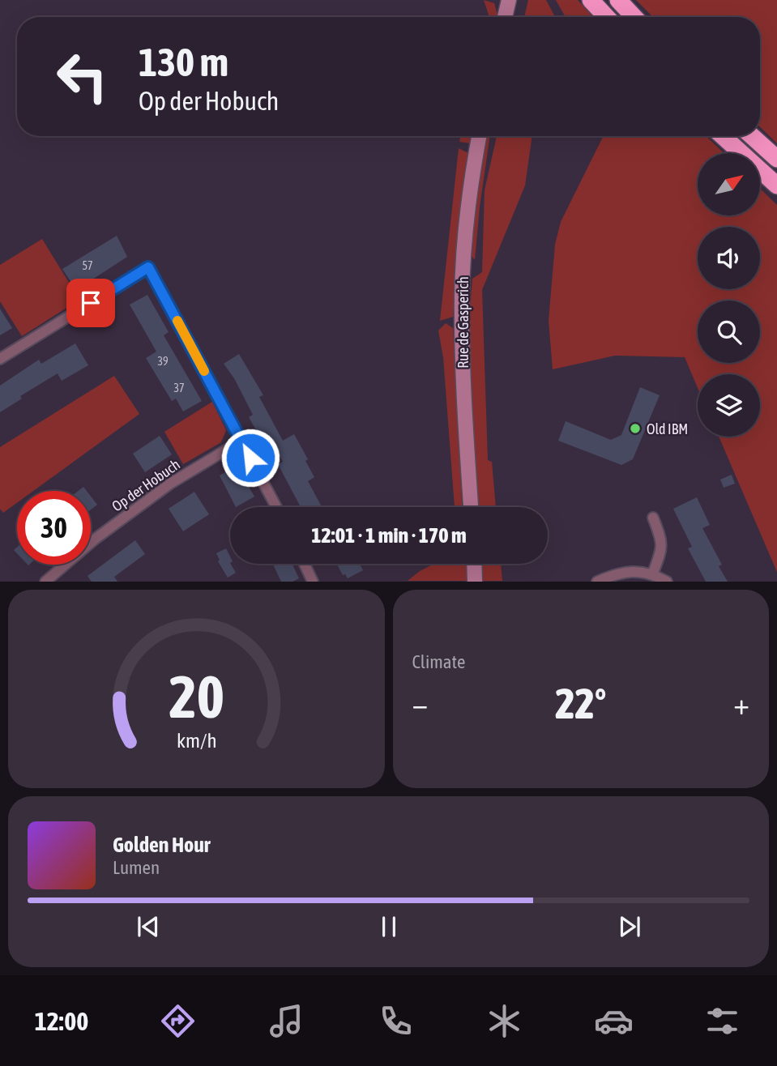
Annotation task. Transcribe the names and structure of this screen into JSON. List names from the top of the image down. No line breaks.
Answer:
{"streets":{"main road":["Rue de Gasperich"],"street":["Op der Hobuch"]},"places":["Old IBM"],"house_numbers":["57","39","37"],"north":"top right","page":{"turn":["130 m","Op der Hobuch"],"limit":"30","trip":"12:01 · 1 min · 170 m","tile":"Climate","heat":["−","22°","+"],"song":["Golden Hour","Lumen"],"tabs":"12:00","gauge":["20","km/h"]}}
